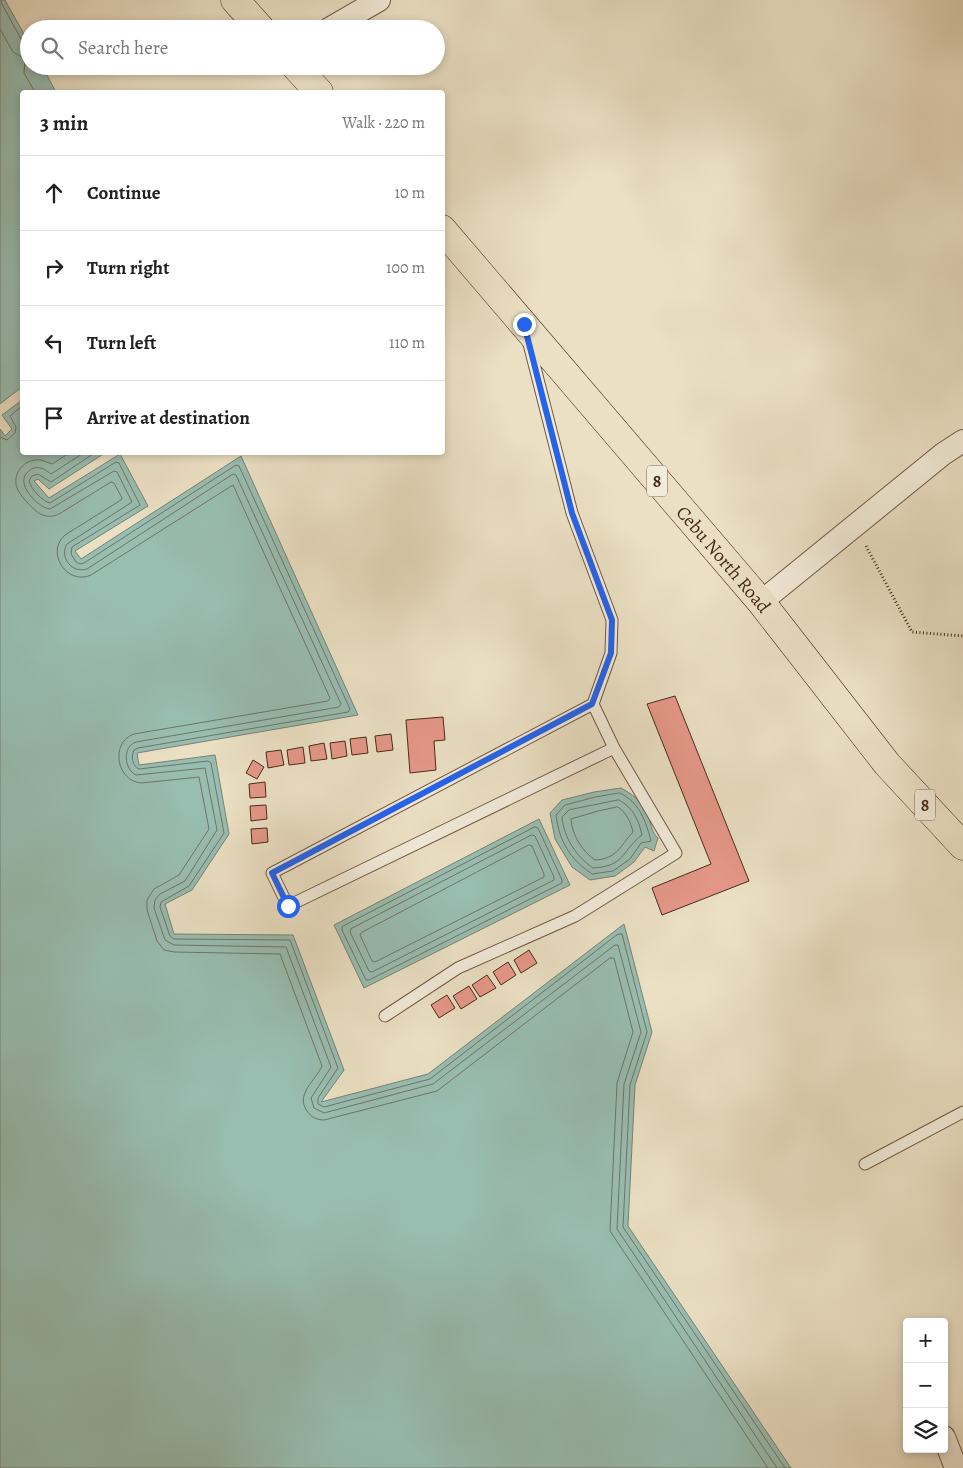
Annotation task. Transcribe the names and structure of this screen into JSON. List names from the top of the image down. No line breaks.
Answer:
{"streets":{"highway":["8","Cebu North Road"]},"page":{"search":"Search here","heading":["3 min","Walk · 220 m"],"list":[["Continue","10 m"],["Turn right","100 m"],["Turn left","110 m"],"Arrive at destination"],"map_buttons":["+","−"]}}
